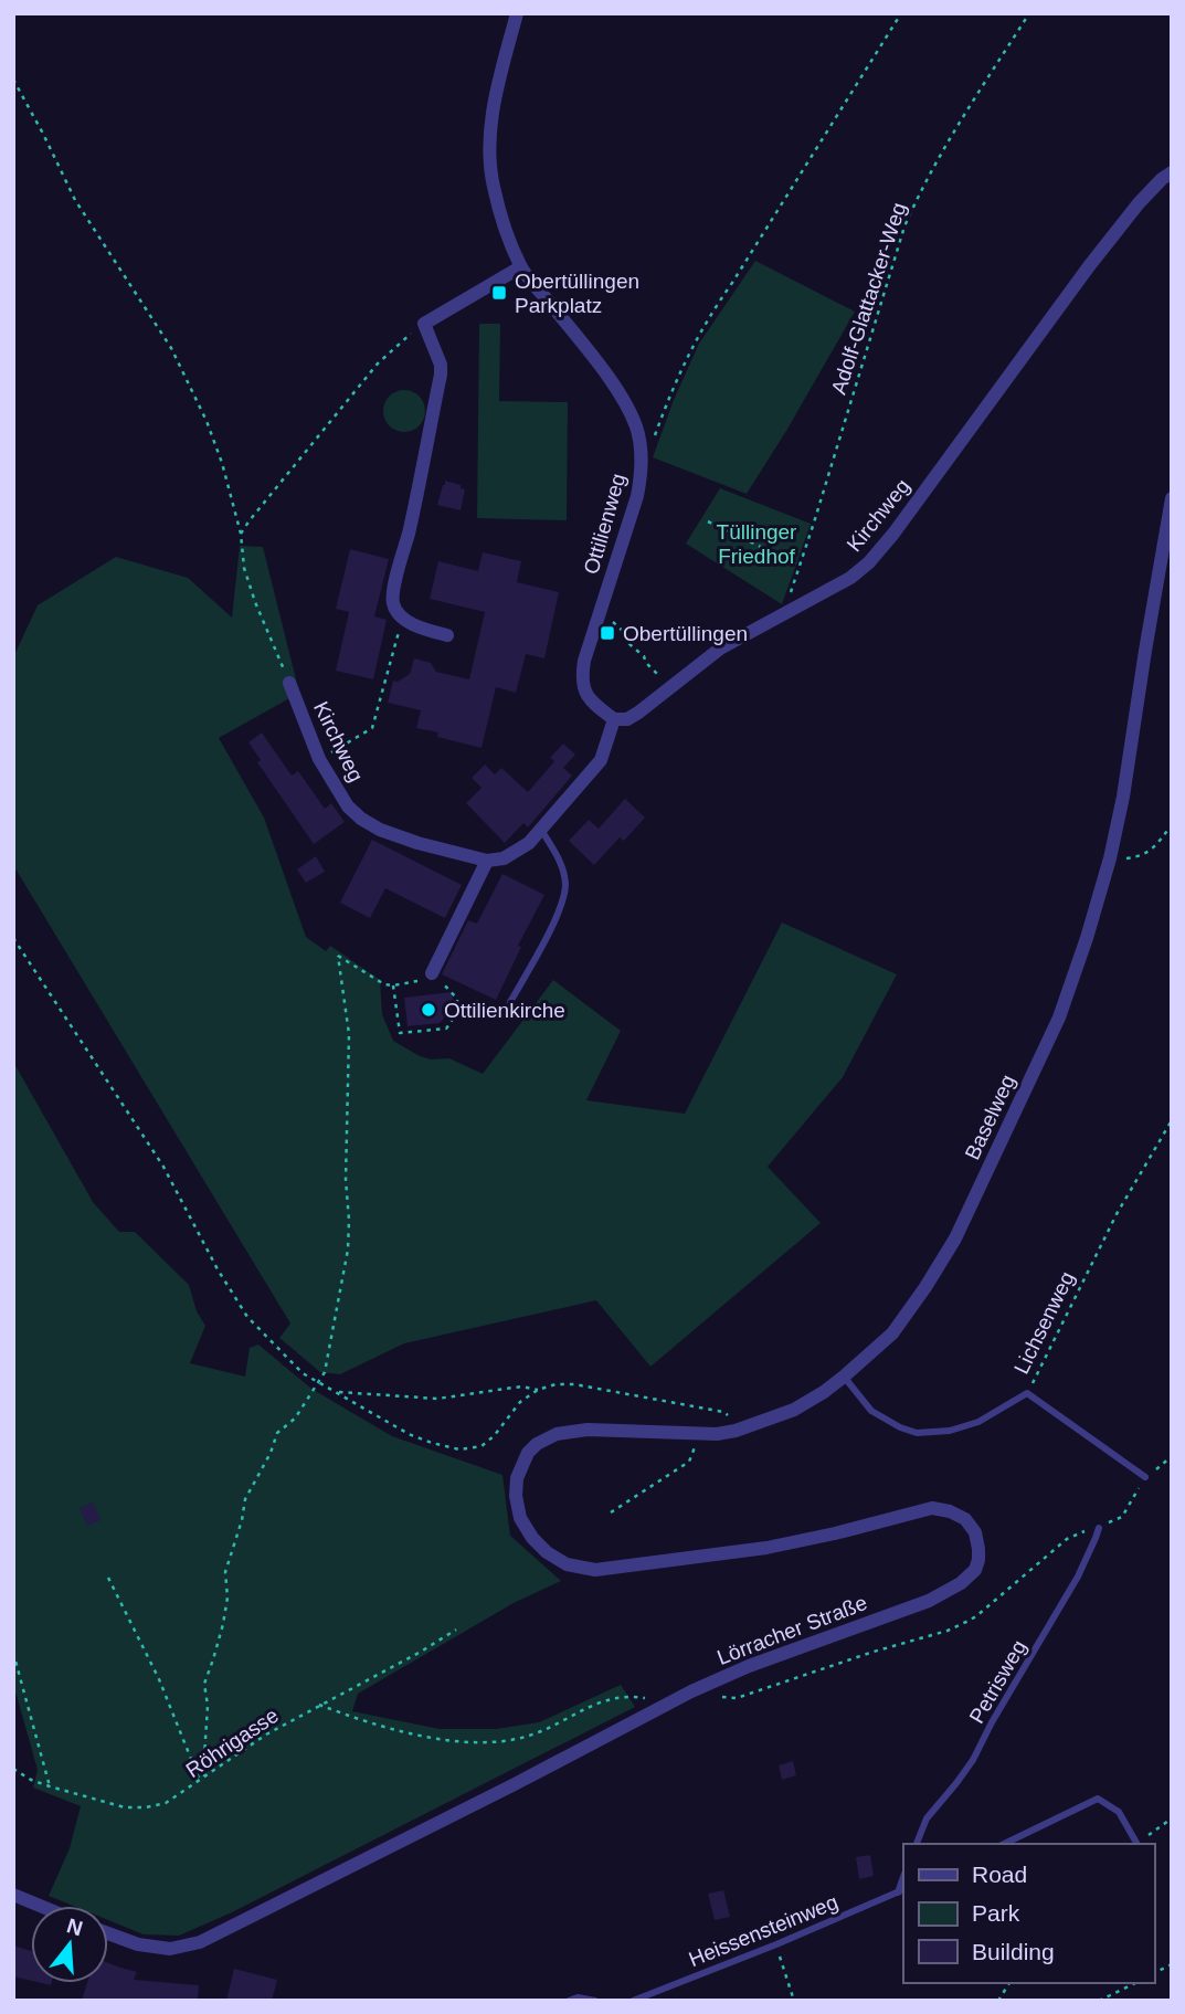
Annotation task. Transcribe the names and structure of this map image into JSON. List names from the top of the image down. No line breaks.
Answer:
{"streets":{"street":["Kirchweg","Ottilienweg","Baselweg","Lörracher Straße"],"lane":["Lichsenweg","Petrisweg","Heissensteinweg"],"path":["Adolf-Glattacker-Weg","Röhrigasse"]},"crossings":[["Adolf-Glattacker-Weg","Kirchweg"],["Kirchweg","Ottilienweg"],["Baselweg","Lichsenweg"],["Baselweg","Lörracher Straße"]],"parks":["Tüllinger Friedhof"],"places":{"transit":["Obertüllingen Parkplatz","Obertüllingen"],"other":["Ottilienkirche"]},"legend":["Road","Park","Building"],"north":"top"}
